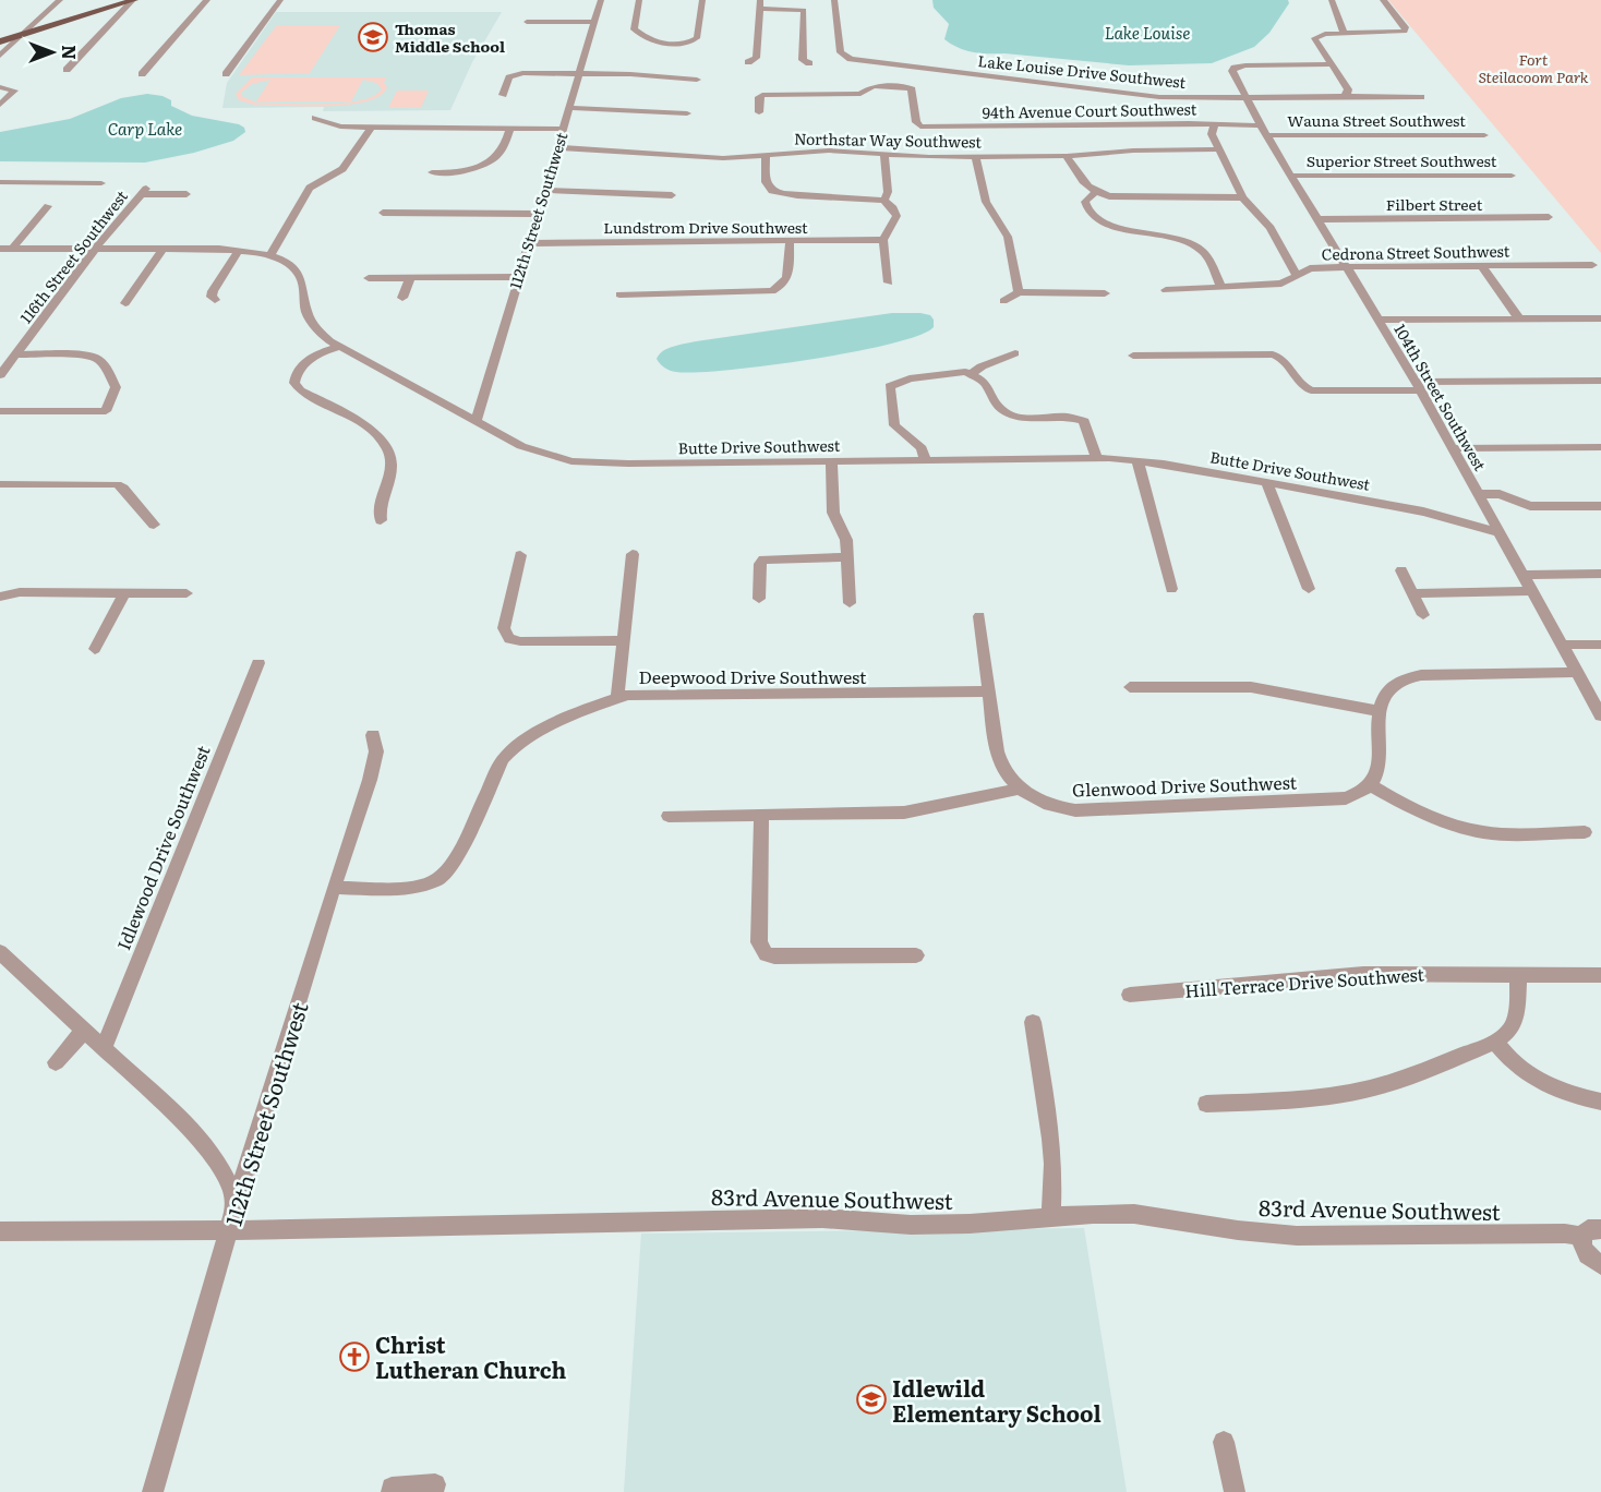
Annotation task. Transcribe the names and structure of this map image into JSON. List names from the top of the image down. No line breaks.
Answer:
{"streets":{"street":["Lake Louise Drive Southwest","94th Avenue Court Southwest","Wauna Street Southwest","Northstar Way Southwest","Superior Street Southwest","Filbert Street","112th Street Southwest","Lundstrom Drive Southwest","Cedrona Street Southwest","116th Street Southwest","104th Street Southwest","Butte Drive Southwest","Deepwood Drive Southwest","Glenwood Drive Southwest","Idlewood Drive Southwest","Hill Terrace Drive Southwest","83rd Avenue Southwest"]},"crossings":[["Lake Louise Drive Southwest","104th Street Southwest"],["94th Avenue Court Southwest","Wauna Street Southwest"],["94th Avenue Court Southwest","104th Street Southwest"],["Wauna Street Southwest","104th Street Southwest"],["Northstar Way Southwest","112th Street Southwest"],["Superior Street Southwest","104th Street Southwest"],["Filbert Street","104th Street Southwest"],["112th Street Southwest","Lundstrom Drive Southwest"],["112th Street Southwest","Butte Drive Southwest"],["112th Street Southwest","Deepwood Drive Southwest"],["112th Street Southwest","83rd Avenue Southwest"],["Cedrona Street Southwest","104th Street Southwest"],["116th Street Southwest","Butte Drive Southwest"],["104th Street Southwest","Butte Drive Southwest"]],"water":["Lake Louise","Carp Lake"],"parks":["Fort Steilacoom Park"],"places":{"school or university":["Thomas Middle School","Idlewild Elementary School"],"church":["Christ Lutheran Church"]},"north":"right"}
